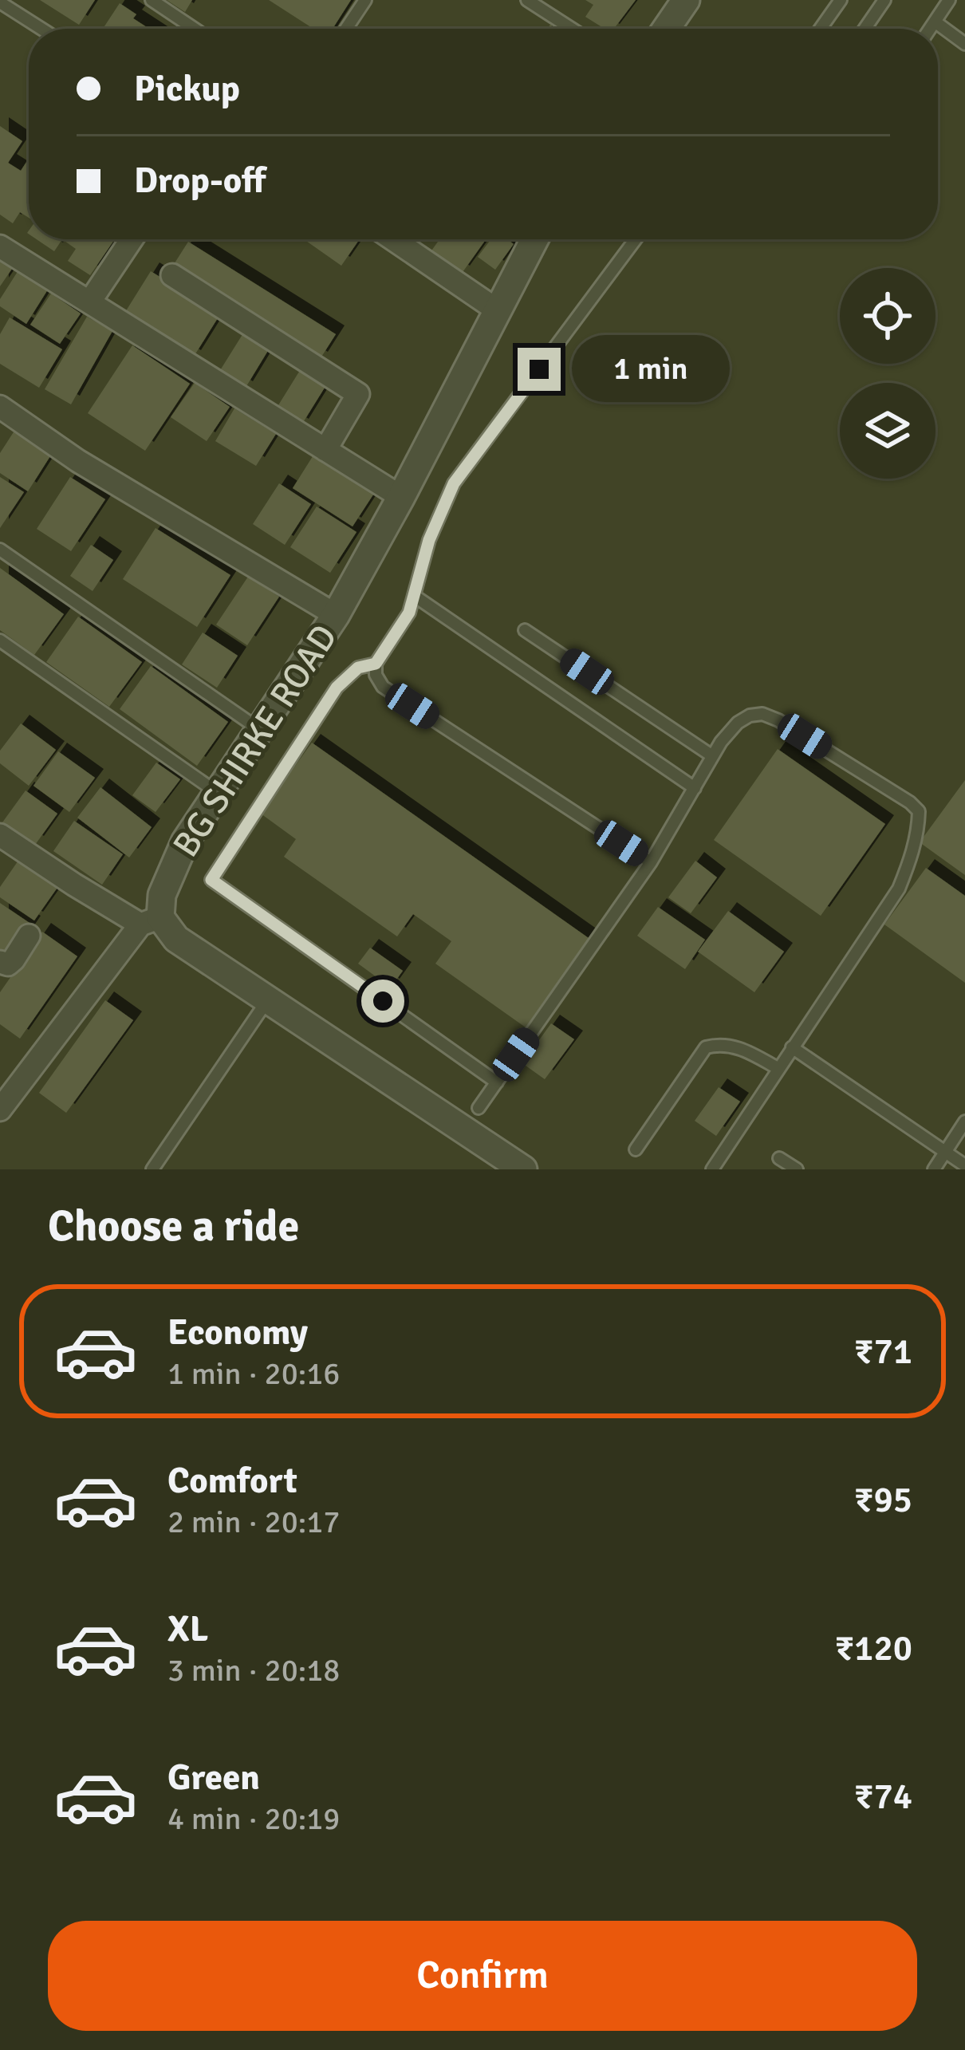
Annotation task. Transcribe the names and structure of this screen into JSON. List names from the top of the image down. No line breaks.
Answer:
{"streets":{"street":["BG SHIRKE ROAD"]},"page":{"banner":["Pickup","Drop-off"],"bubble":"1 min","heading":"Choose a ride","list":[{"name":"Economy","note":"1 min · 20:16","value":"₹71"},{"name":"Comfort","note":"2 min · 20:17","value":"₹95"},{"name":"XL","note":"3 min · 20:18","value":"₹120"},{"name":"Green","note":"4 min · 20:19","value":"₹74"}],"buttons":"Confirm"}}
